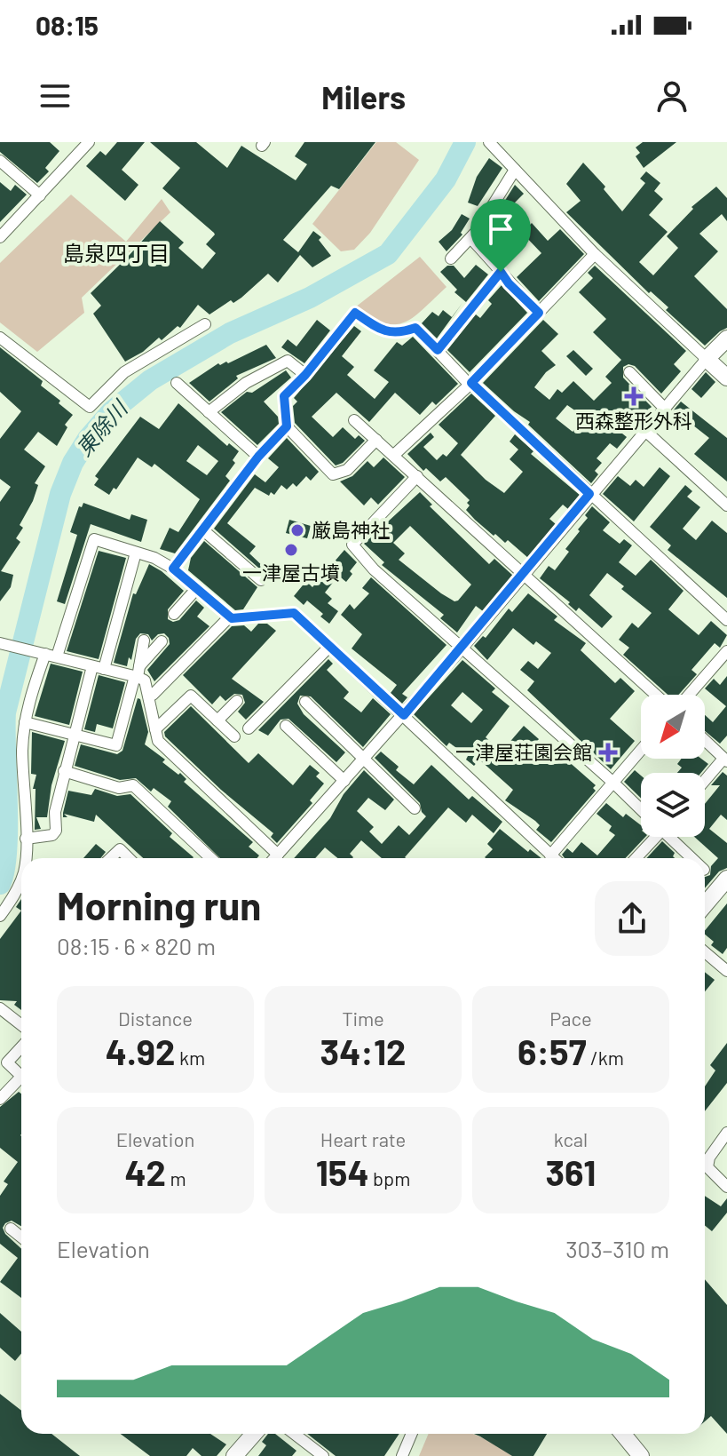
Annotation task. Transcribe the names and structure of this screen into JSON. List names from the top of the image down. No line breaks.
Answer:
{"districts":["島泉四丁目"],"water":["東除川"],"places":{"health":["西森整形外科","一津屋荘園会館"],"other":["厳島神社","一津屋古墳"]},"north":"bottom left","page":{"status":"08:15","header":"Milers","heading":["Morning run","08:15 · 6 × 820 m"],"stats":[["Distance","4.92 km"],["Time","34:12"],["Pace","6:57 /km"],["Elevation","42 m"],["Heart rate","154 bpm"],["kcal","361"]],"chart":["Elevation","303–310 m"]}}
